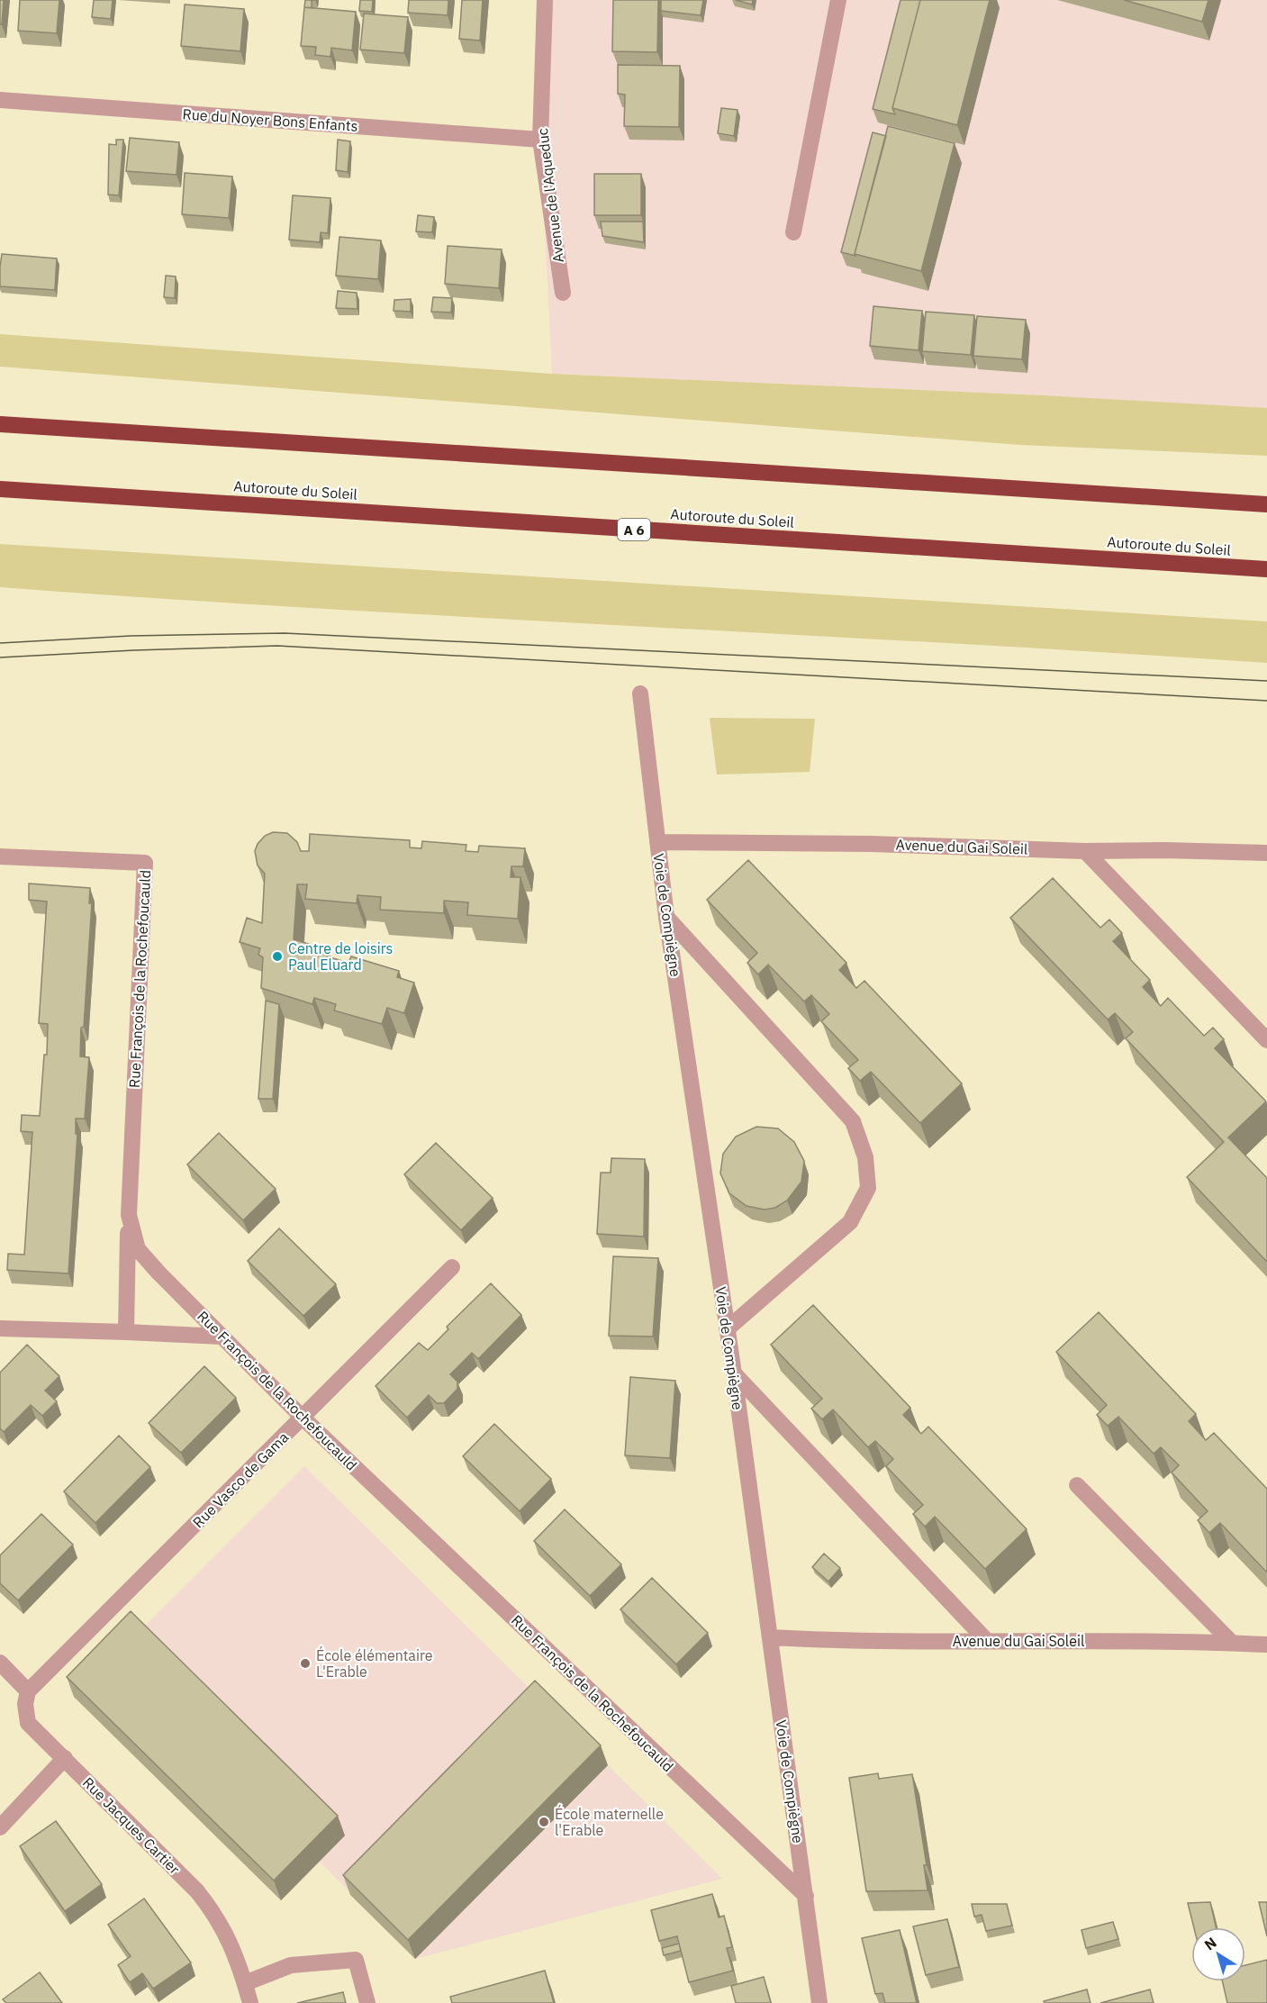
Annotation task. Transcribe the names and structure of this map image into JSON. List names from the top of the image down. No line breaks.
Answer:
{"streets":{"highway":["Autoroute du Soleil","A 6"],"street":["Rue du Noyer Bons Enfants","Avenue de l'Aqueduc","Avenue du Gai Soleil","Voie de Compiègne","Rue François de la Rochefoucauld","Rue Vasco de Gama","Rue Jacques Cartier"]},"crossings":[["Rue du Noyer Bons Enfants","Avenue de l'Aqueduc"],["Avenue du Gai Soleil","Voie de Compiègne"],["Voie de Compiègne","Rue François de la Rochefoucauld"],["Rue François de la Rochefoucauld","Rue Vasco de Gama"],["Rue Vasco de Gama","Rue Jacques Cartier"]],"places":["Centre de loisirs Paul Eluard","École élémentaire L'Erable","École maternelle l'Erable"],"north":"top left"}
